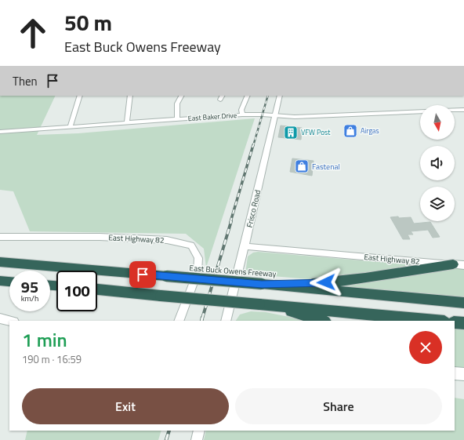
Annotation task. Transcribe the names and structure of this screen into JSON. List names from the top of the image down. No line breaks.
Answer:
{"streets":{"highway":["East Buck Owens Freeway"],"main road":["East Highway 82"],"street":["East Baker Drive","Frisco Road"]},"crossings":[["East Baker Drive","Frisco Road"],["Frisco Road","East Highway 82"]],"places":{"shop":["Airgas","Fastenal"],"building":["VFW Post"]},"north":"bottom","page":{"turn":["50 m","East Buck Owens Freeway"],"then":"Then","speed":"95 km/h","limit":"100","heading":["1 min","190 m · 16:59"],"buttons":["Exit","Share"]}}
